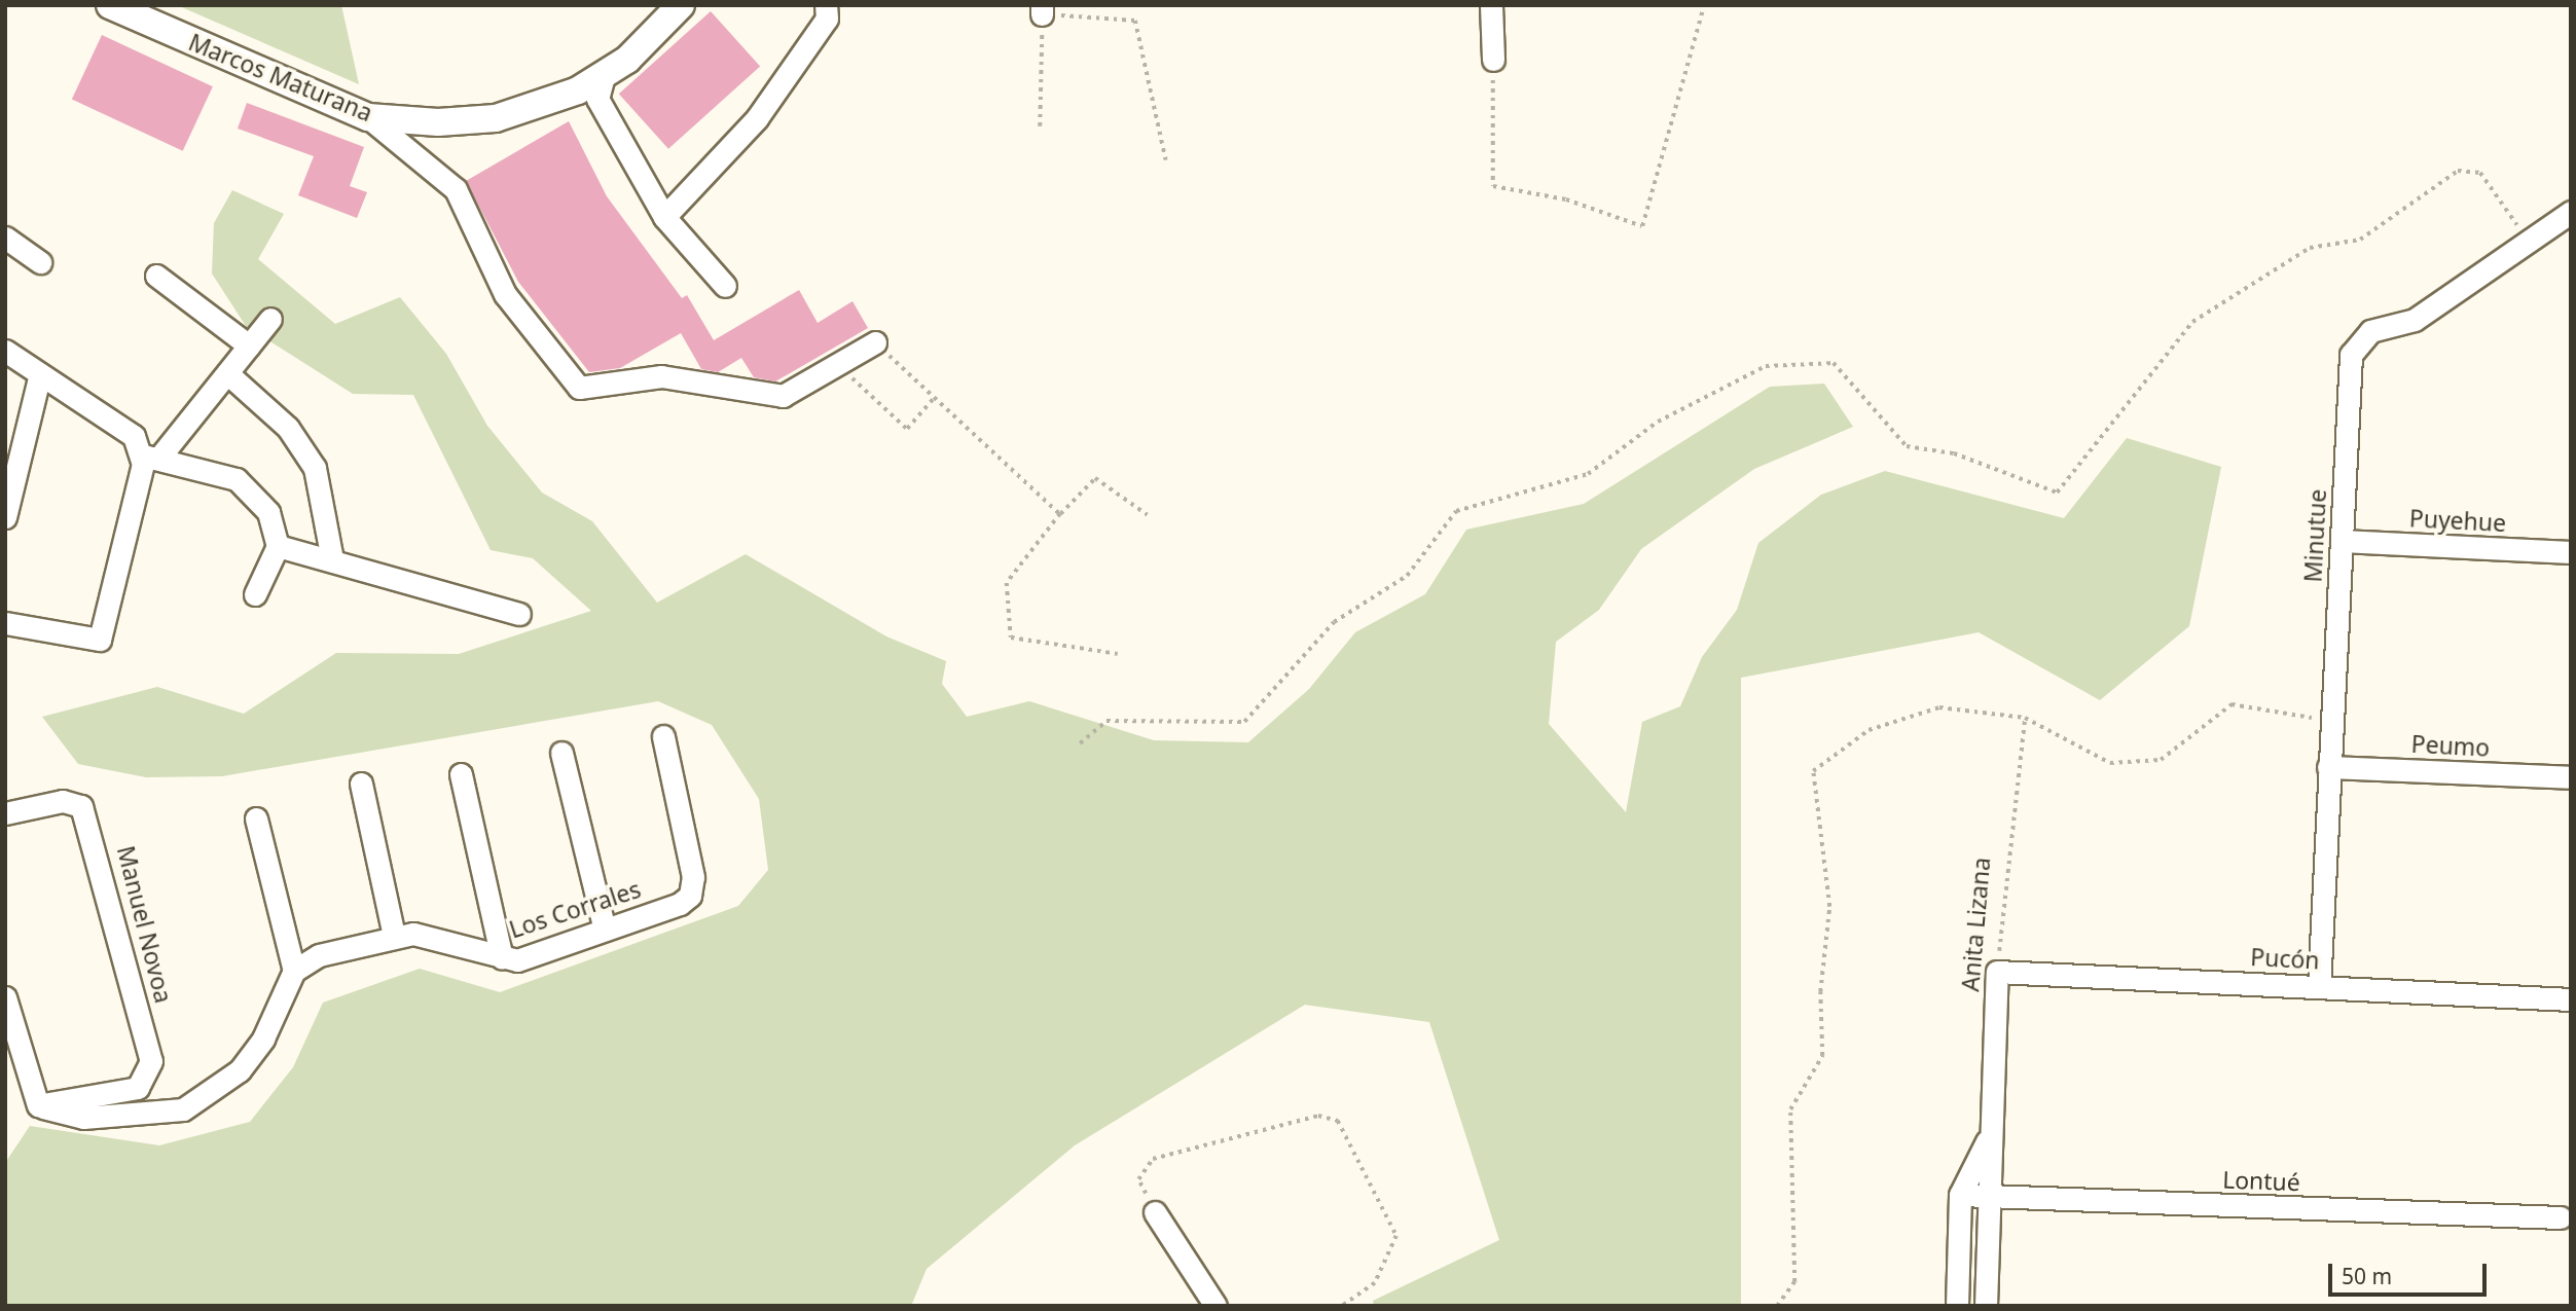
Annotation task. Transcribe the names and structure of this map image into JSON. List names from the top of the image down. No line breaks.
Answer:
{"streets":{"street":["Marcos Maturana","Puyehue","Minutue","Peumo","Los Corrales","Manuel Novoa","Anita Lizana","Pucón","Lontué"]},"crossings":[["Puyehue","Minutue"],["Minutue","Peumo"],["Minutue","Pucón"],["Anita Lizana","Pucón"],["Anita Lizana","Lontué"]],"scale_bar":"50 m"}
